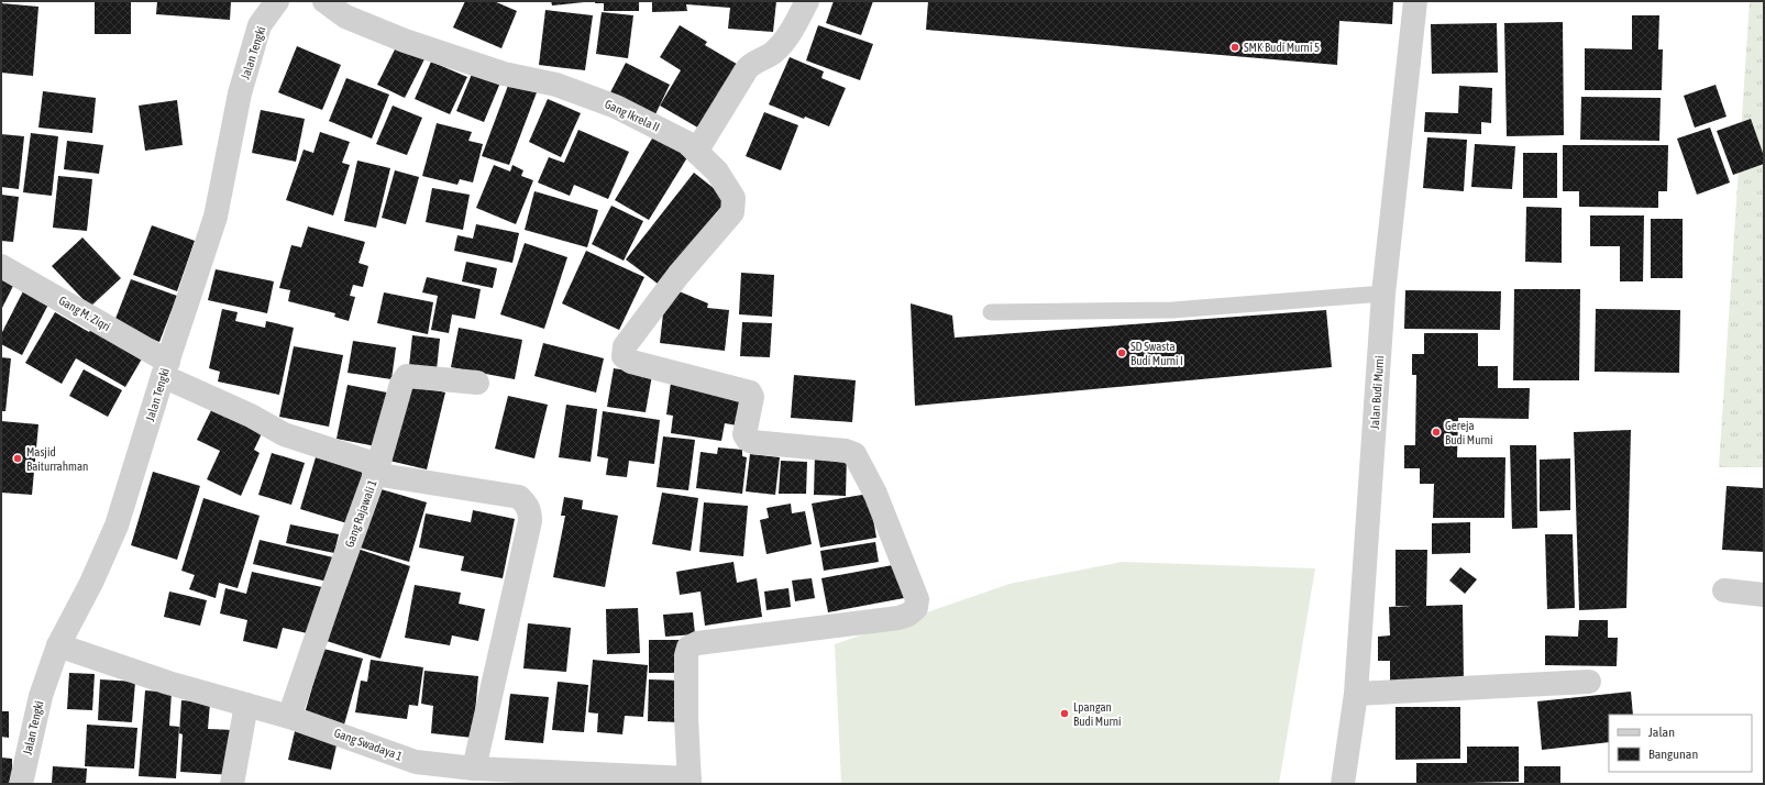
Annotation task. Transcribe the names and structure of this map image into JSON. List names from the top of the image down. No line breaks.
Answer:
{"streets":{"street":["Jalan Tengki","Gang Ikrela II","Gang M. Ziqri","Jalan Budi Murni","Gang Rajawali 1","Gang Swadaya 1"]},"crossings":[["Jalan Tengki","Gang M. Ziqri"],["Jalan Tengki","Gang Swadaya 1"],["Gang Ikrela II","Gang Swadaya 1"],["Gang M. Ziqri","Gang Rajawali 1"],["Gang M. Ziqri","Gang Swadaya 1"],["Gang Rajawali 1","Gang Swadaya 1"]],"places":["SMK Budi Murni 5","SD Swasta Budi Murni I","Gereja Budi Murni","Masjid Baiturrahman","Lpangan Budi Murni"],"legend":["Jalan","Bangunan"]}
